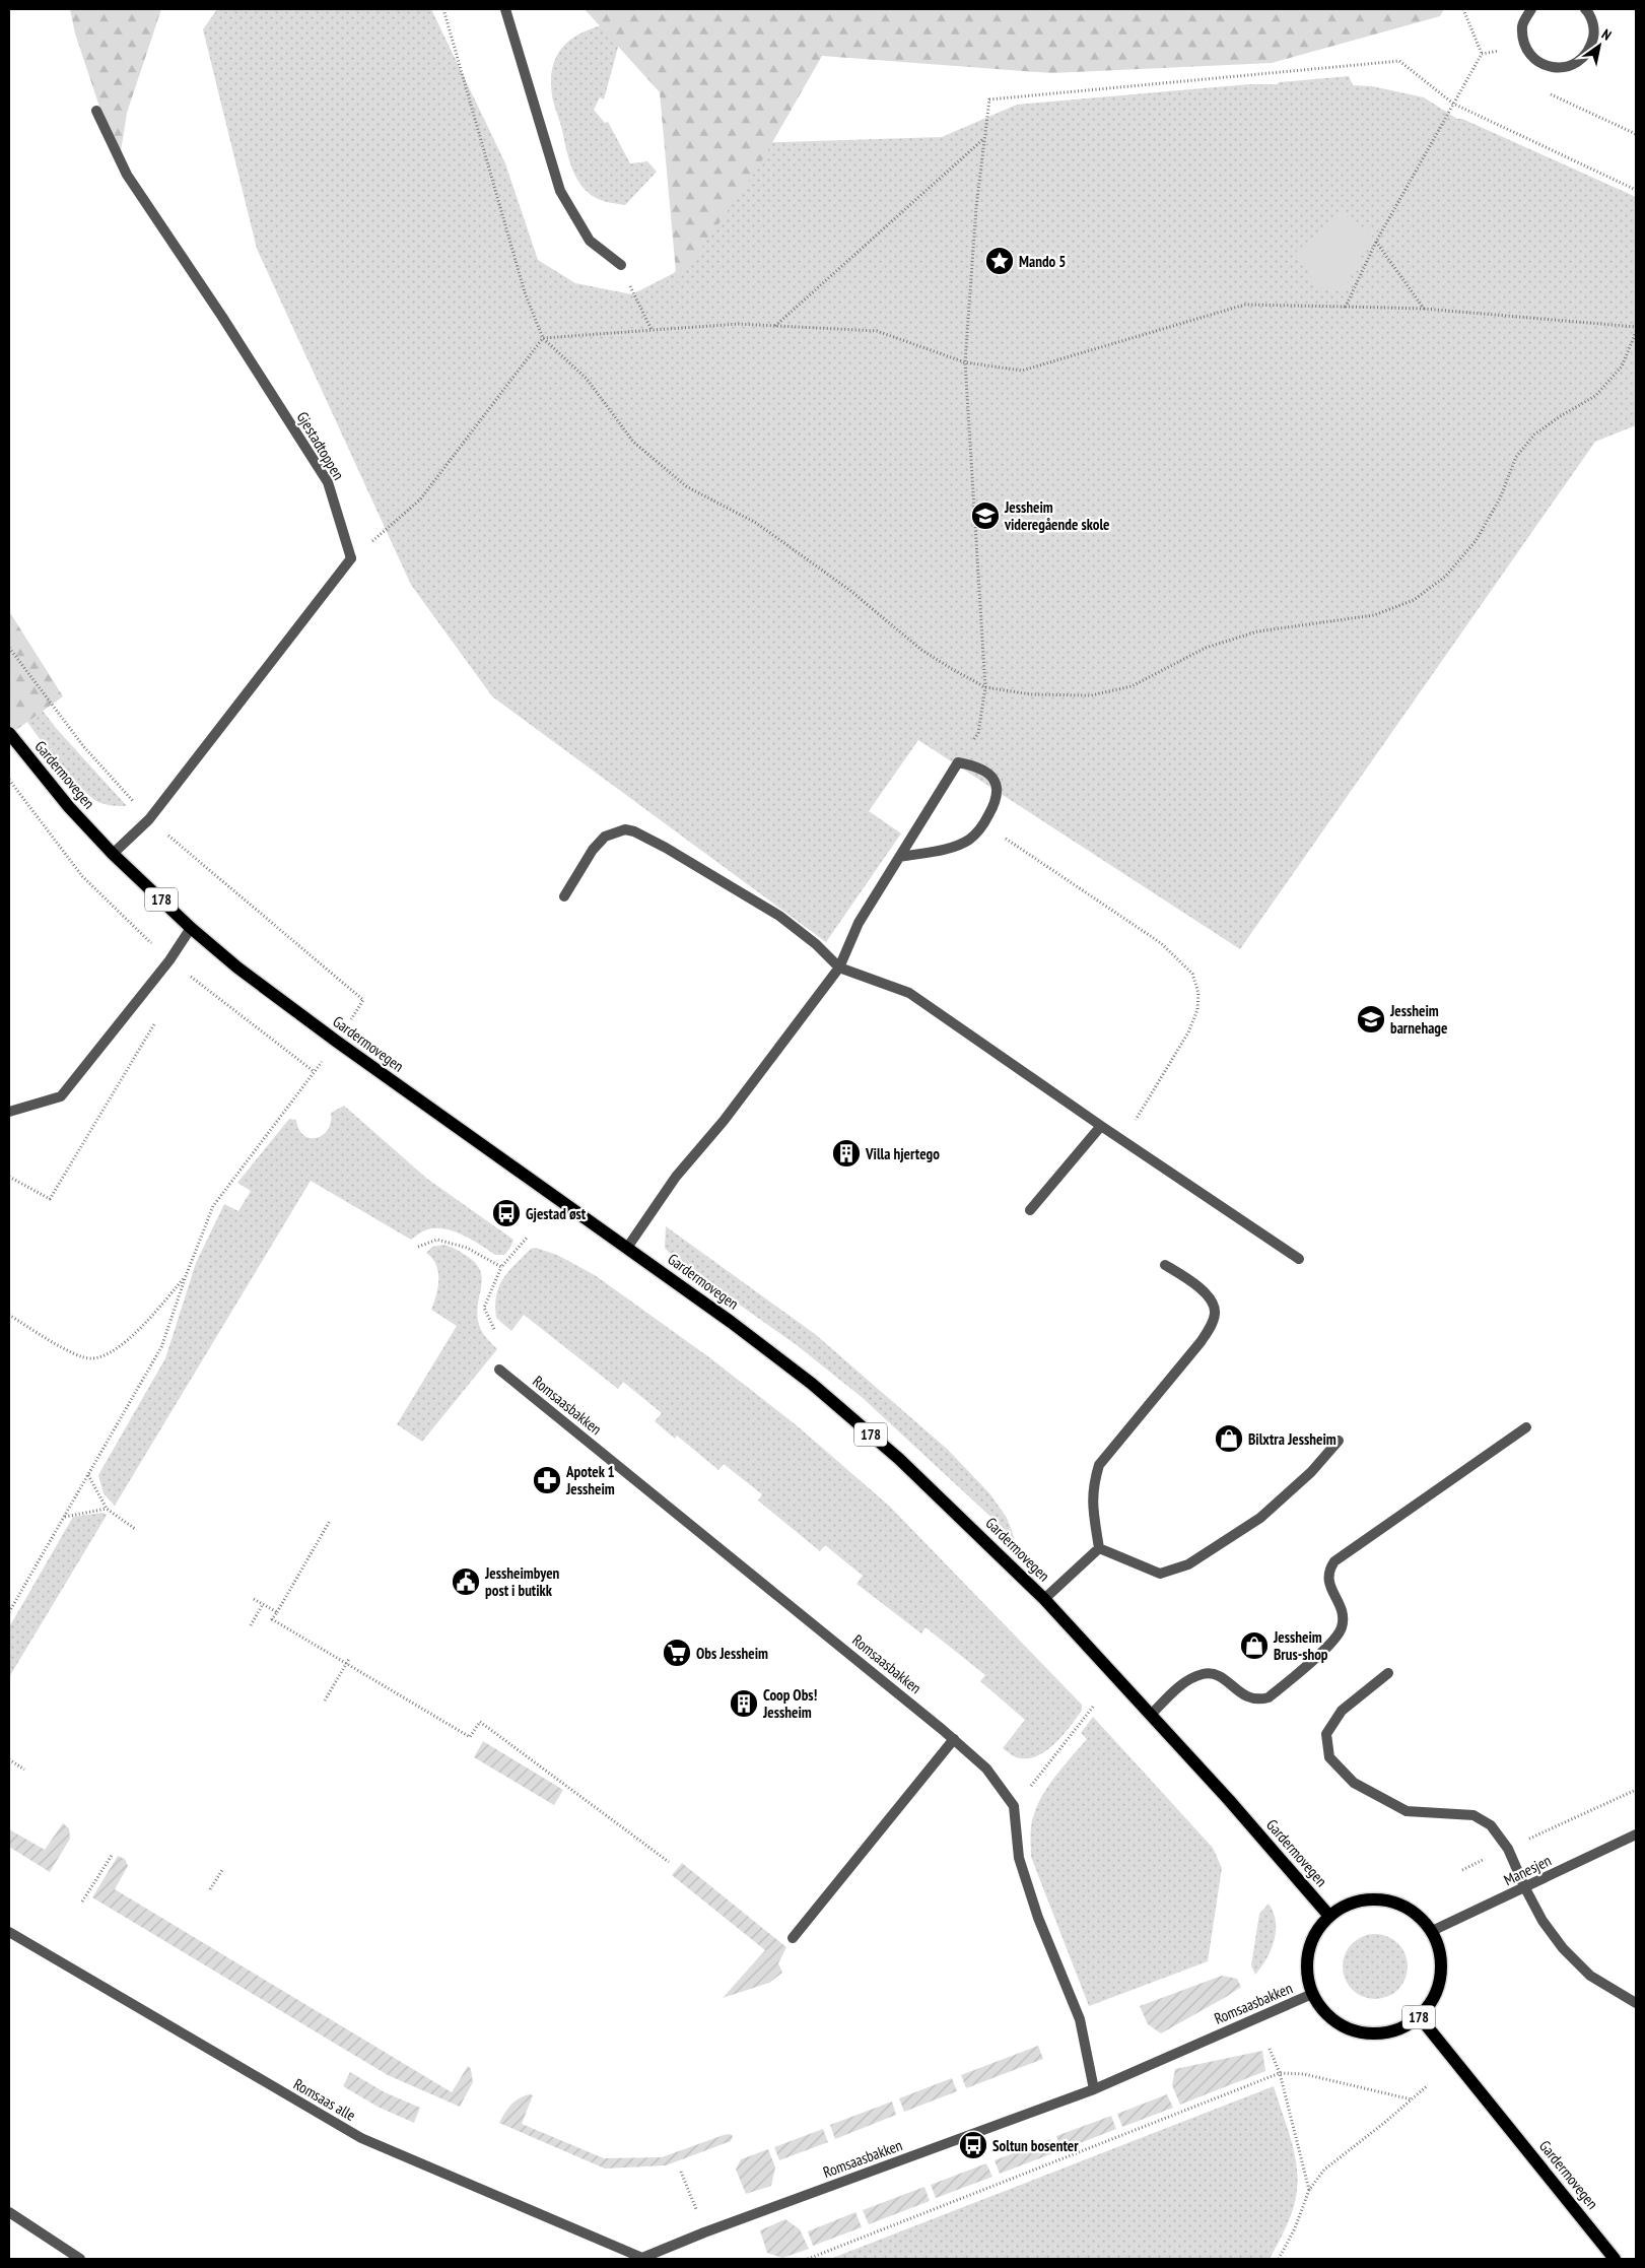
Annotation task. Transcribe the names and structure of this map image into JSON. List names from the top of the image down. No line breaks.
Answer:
{"streets":{"main road":["Gardermovegen","178"],"street":["Gjestadtoppen","Romsaasbakken","Manesjen","Romsaas alle"]},"crossings":[["Gardermovegen","178"],["Gardermovegen","Romsaasbakken"],["Gardermovegen","Manesjen"],["178","Romsaasbakken"],["178","Manesjen"],["Romsaasbakken","Manesjen"],["Romsaasbakken","Romsaas alle"]],"places":{"place":["Mando 5"],"school or university":["Jessheim videregående skole","Jessheim barnehage"],"building":["Villa hjertego","Coop Obs! Jessheim"],"bus stop":["Gjestad øst","Soltun bosenter"],"shop":["Bilxtra Jessheim","Jessheim Brus-shop"],"pharmacy":["Apotek 1 Jessheim"],"public building":["Jessheimbyen post i butikk"],"supermarket":["Obs Jessheim"]},"north":"top right"}
